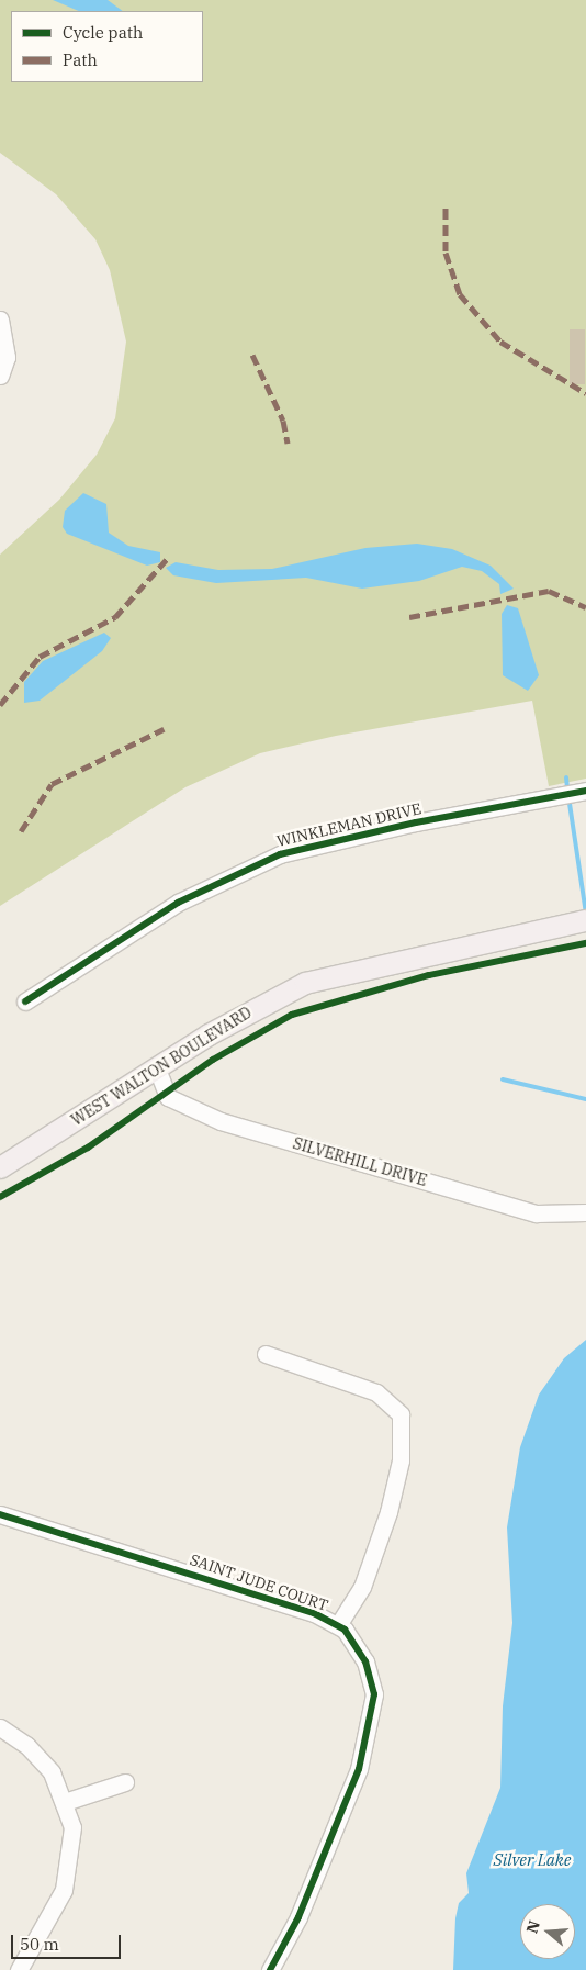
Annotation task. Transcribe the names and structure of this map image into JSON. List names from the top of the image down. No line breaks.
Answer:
{"streets":{"main road":["WEST WALTON BOULEVARD"],"street":["WINKLEMAN DRIVE","SILVERHILL DRIVE","SAINT JUDE COURT"]},"crossings":[["WEST WALTON BOULEVARD","SILVERHILL DRIVE"]],"water":["Silver Lake"],"legend":["Cycle path","Path"],"scale_bar":"50 m","north":"left"}
